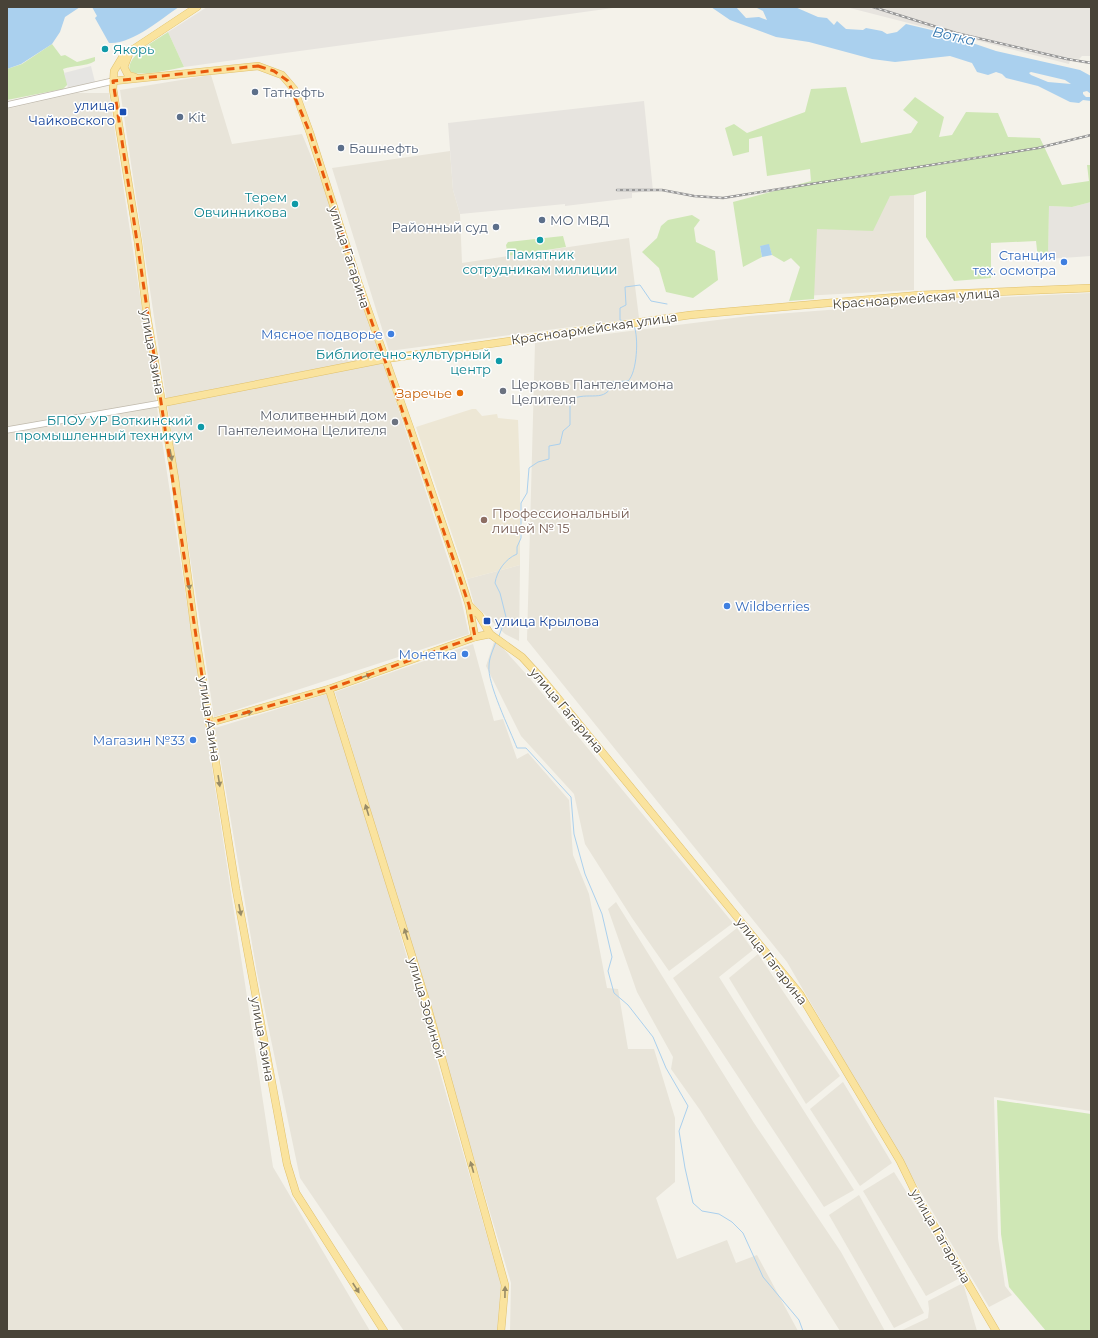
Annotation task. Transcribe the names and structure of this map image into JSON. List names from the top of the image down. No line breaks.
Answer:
{"streets":{"main road":["улица Гагарина","Красноармейская улица","улица Азина","улица Зориной"]},"crossings":[["улица Гагарина","Красноармейская улица"],["улица Гагарина","улица Азина"],["Красноармейская улица","улица Азина"]],"one_way":["улица Азина","улица Зориной"],"water":["Вотка"],"places":{"other":["Якорь","Татнефть","Kit","Башнефть","Терем Овчинникова","МО МВД","Районный суд","Памятник сотрудникам милиции","Станция тех. осмотра","Мясное подворье","Библиотечно-культурный центр","Церковь Пантелеимона Целителя","Заречье","Молитвенный дом Пантелеимона Целителя","БПОУ УР Воткинский промышленный техникум","Профессиональный лицей № 15","Wildberries","Монетка","Магазин №33"],"transit":["улица Чайковского","улица Крылова"]}}
